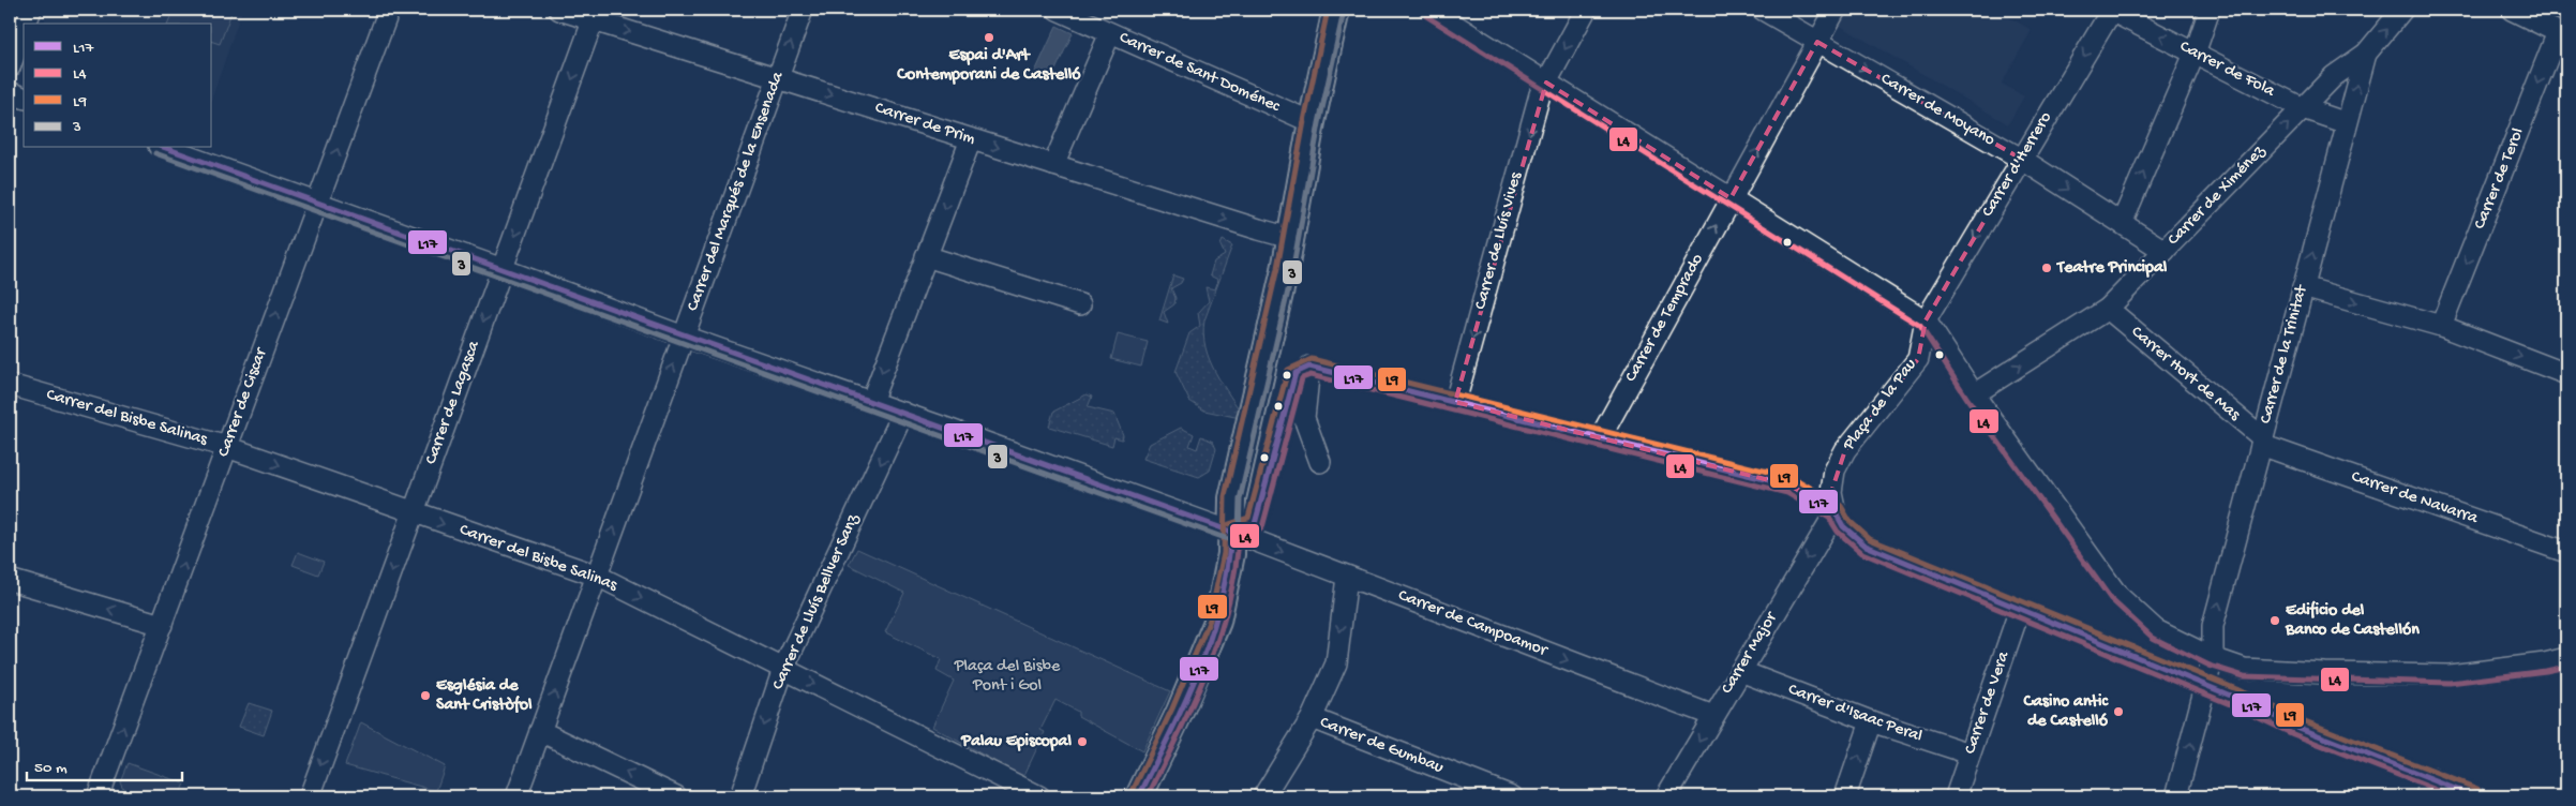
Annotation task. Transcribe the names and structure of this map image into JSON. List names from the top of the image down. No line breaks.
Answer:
{"streets":{"street":["Carrer de Fola","Carrer de Sant Doménec","Carrer de Moyano","Carrer de Prim","Carrer d'Herrero","Carrer de Terol","Carrer del Marqués de la Ensenada","Carrer de Ximénez","Carrer de Lluís Vives","Carrer de Temprado","Carrer de la Trinitat","Carrer Hort de Mas","Carrer de Ciscar","Carrer de Lagasca","Plaça de la Pau","Carrer del Bisbe Salinas","Carrer de Navarra","Carrer de Lluís Bellver Sanz","Carrer de Campoamor","Carrer Major","Carrer de Vera","Carrer d'Isaac Peral","Carrer de Gumbau"]},"crossings":[["Carrer de Fola","Carrer d'Herrero"],["Carrer de Fola","Carrer de Ximénez"],["Carrer de Fola","Carrer de la Trinitat"],["Carrer de Moyano","Carrer d'Herrero"],["Carrer de Moyano","Carrer de Ximénez"],["Carrer de Moyano","Carrer de Temprado"],["Carrer de Prim","Carrer del Marqués de la Ensenada"],["Carrer de Prim","Carrer de Lagasca"],["Carrer d'Herrero","Plaça de la Pau"],["Carrer del Marqués de la Ensenada","Carrer del Bisbe Salinas"],["Carrer del Marqués de la Ensenada","Carrer de Campoamor"],["Carrer de Ximénez","Carrer de la Trinitat"],["Carrer de Ximénez","Carrer Hort de Mas"],["Carrer de la Trinitat","Carrer Hort de Mas"],["Carrer de la Trinitat","Carrer de Navarra"],["Carrer Hort de Mas","Carrer de Navarra"],["Carrer de Ciscar","Carrer del Bisbe Salinas"],["Carrer de Ciscar","Carrer de Campoamor"],["Carrer de Lagasca","Carrer del Bisbe Salinas"],["Carrer de Lagasca","Carrer de Campoamor"],["Plaça de la Pau","Carrer Major"],["Carrer del Bisbe Salinas","Carrer de Lluís Bellver Sanz"],["Carrer de Lluís Bellver Sanz","Carrer de Campoamor"],["Carrer de Campoamor","Carrer Major"],["Carrer Major","Carrer d'Isaac Peral"],["Carrer de Vera","Carrer d'Isaac Peral"]],"one_way":["Carrer de Fola","Carrer de Moyano","Carrer de Prim","Carrer de Terol","Carrer del Marqués de la Ensenada","Carrer de Ximénez","Carrer de Lluís Vives","Carrer de Temprado","Carrer de la Trinitat","Carrer de Ciscar","Carrer de Lagasca","Carrer del Bisbe Salinas","Carrer de Lluís Bellver Sanz","Carrer Major"],"parks":["Plaça del Bisbe Pont i Gol"],"places":["Espai d'Art Contemporani de Castelló","Teatre Principal","Edificio del Banco de Castellón","Església de Sant Cristòfol","Casino antic de Castelló","Palau Episcopal"],"lines":["transit line L9","transit line 3","transit line L4","transit line L17"],"legend":["L17","L4","L9","3"],"scale_bar":"50 m"}
